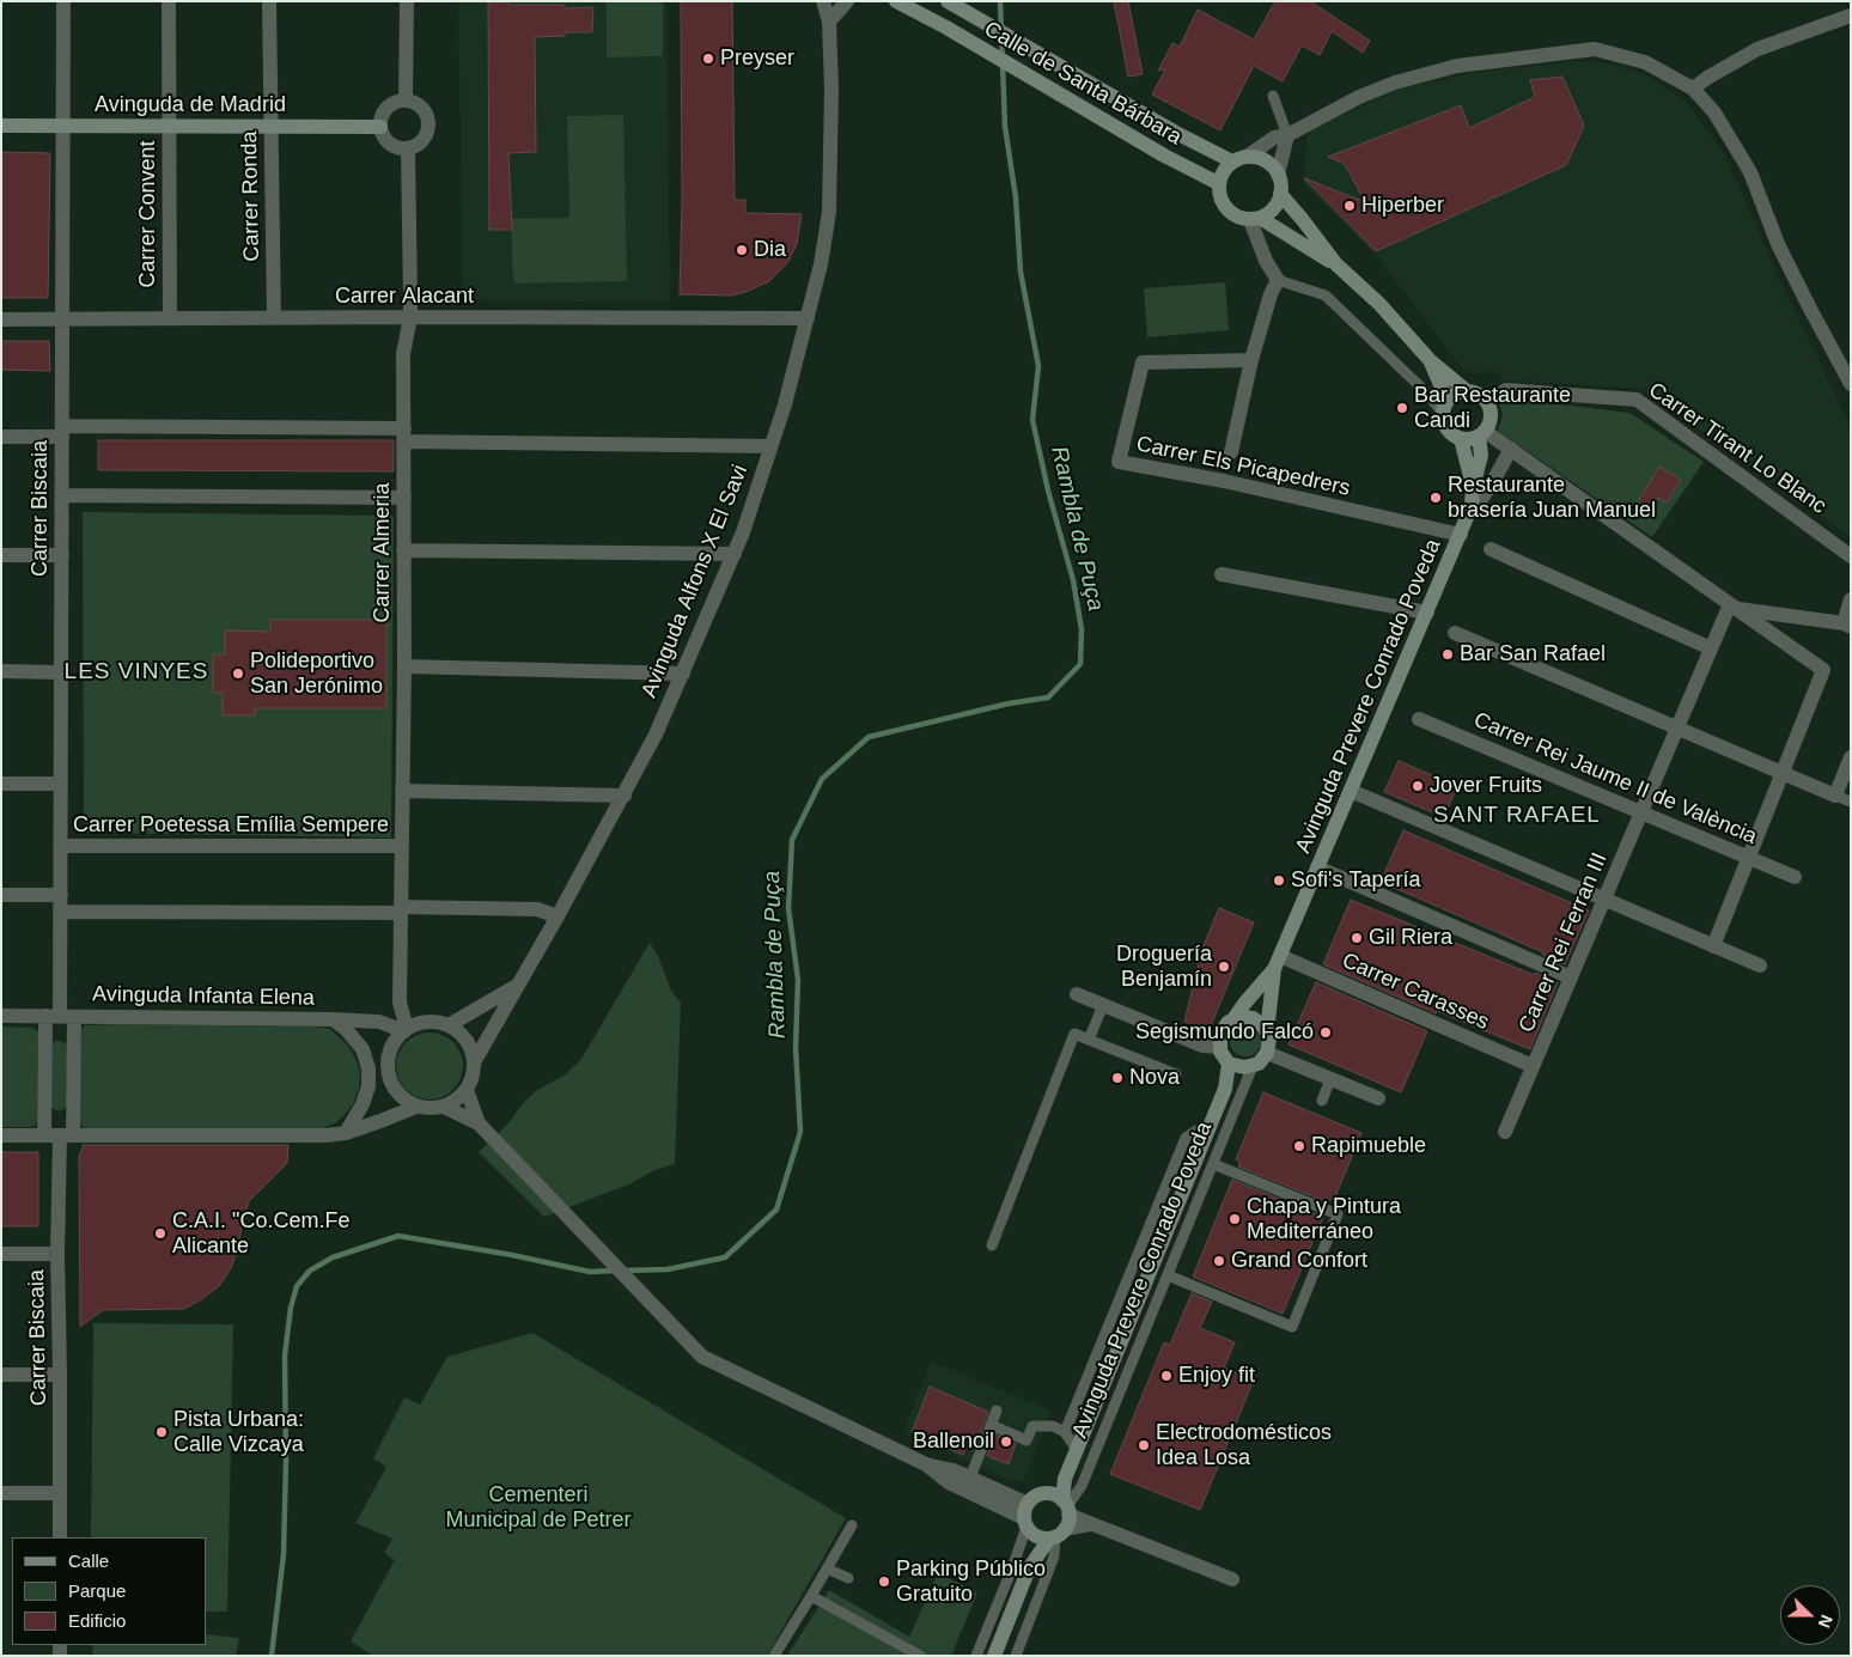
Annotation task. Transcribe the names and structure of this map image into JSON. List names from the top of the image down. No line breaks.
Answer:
{"streets":{"street":["Calle de Santa Bárbara","Avinguda de Madrid","Carrer Ronda","Carrer Convent","Carrer Alacant","Carrer Tirant Lo Blanc","Carrer Els Picapedrers","Carrer Biscaia","Carrer Almeria","Avinguda Alfons X El Savi","Avinguda Prevere Conrado Poveda","Carrer Rei Jaume II de València","Carrer Poetessa Emília Sempere","Carrer Rei Ferran III","Carrer Carasses","Avinguda Infanta Elena"]},"crossings":[["Avinguda de Madrid","Carrer Ronda"],["Avinguda de Madrid","Carrer Convent"],["Avinguda de Madrid","Carrer Biscaia"],["Avinguda de Madrid","Carrer Almeria"],["Carrer Ronda","Carrer Alacant"],["Carrer Convent","Carrer Alacant"],["Carrer Alacant","Carrer Biscaia"],["Carrer Alacant","Carrer Almeria"],["Carrer Alacant","Avinguda Alfons X El Savi"],["Carrer Tirant Lo Blanc","Avinguda Prevere Conrado Poveda"],["Carrer Els Picapedrers","Avinguda Prevere Conrado Poveda"],["Carrer Biscaia","Carrer Poetessa Emília Sempere"],["Carrer Biscaia","Avinguda Infanta Elena"],["Carrer Almeria","Avinguda Alfons X El Savi"],["Carrer Almeria","Carrer Poetessa Emília Sempere"],["Carrer Almeria","Avinguda Infanta Elena"],["Avinguda Alfons X El Savi","Avinguda Infanta Elena"],["Avinguda Prevere Conrado Poveda","Carrer Carasses"],["Carrer Rei Jaume II de València","Carrer Rei Ferran III"],["Carrer Rei Ferran III","Carrer Carasses"]],"districts":["LES VINYES","SANT RAFAEL"],"water":["Rambla de Puça"],"parks":["Cementeri Municipal de Petrer"],"places":["Preyser","Hiperber","Dia","Bar Restaurante Candi","Restaurante brasería Juan Manuel","Bar San Rafael","Polideportivo San Jerónimo","Jover Fruits","Sofi's Tapería","Gil Riera","Droguería Benjamín","Segismundo Falcó","Nova","Rapimueble","Chapa y Pintura Mediterráneo","C.A.I. \"Co.Cem.Fe Alicante","Grand Confort","Enjoy fit","Pista Urbana: Calle Vizcaya","Ballenoil","Electrodomésticos Idea Losa","Parking Público Gratuito"],"legend":["Calle","Parque","Edificio"],"north":"right"}
